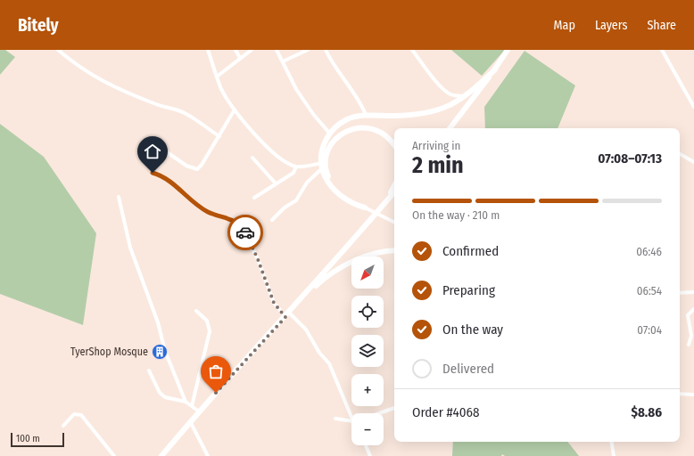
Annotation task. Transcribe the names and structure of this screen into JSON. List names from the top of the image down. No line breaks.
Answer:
{"places":{"building":["TyerShop Mosque"]},"scale_bar":"100 m","north":"bottom left","page":{"header":"Bitely","nav":["Map","Layers","Share"],"heading":["2 min","Arriving in","07:08–07:13"],"panel":["Order #4068","$8.86"],"bar":"On the way · 210 m","list":[["Confirmed","06:46"],["Preparing","06:54"],["On the way","07:04"],"Delivered"],"map_buttons":["+","−"],"scale":"100 m"}}
